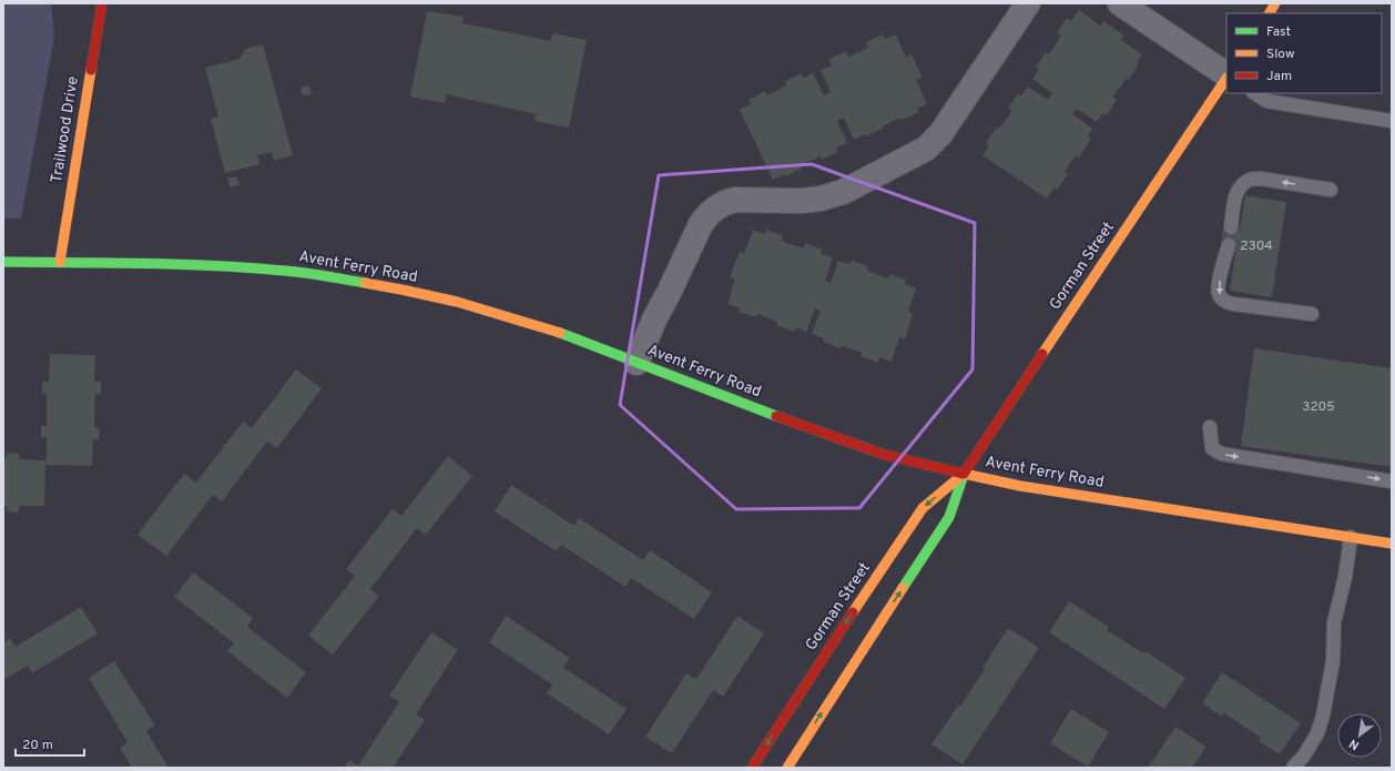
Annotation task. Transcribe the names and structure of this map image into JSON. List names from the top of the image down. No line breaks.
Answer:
{"streets":{"main road":["Trailwood Drive","Gorman Street","Avent Ferry Road"]},"crossings":[["Trailwood Drive","Avent Ferry Road"],["Gorman Street","Avent Ferry Road"]],"house_numbers":["2304","3205"],"legend":["Fast","Slow","Jam"],"scale_bar":"20 m","north":"bottom left"}
